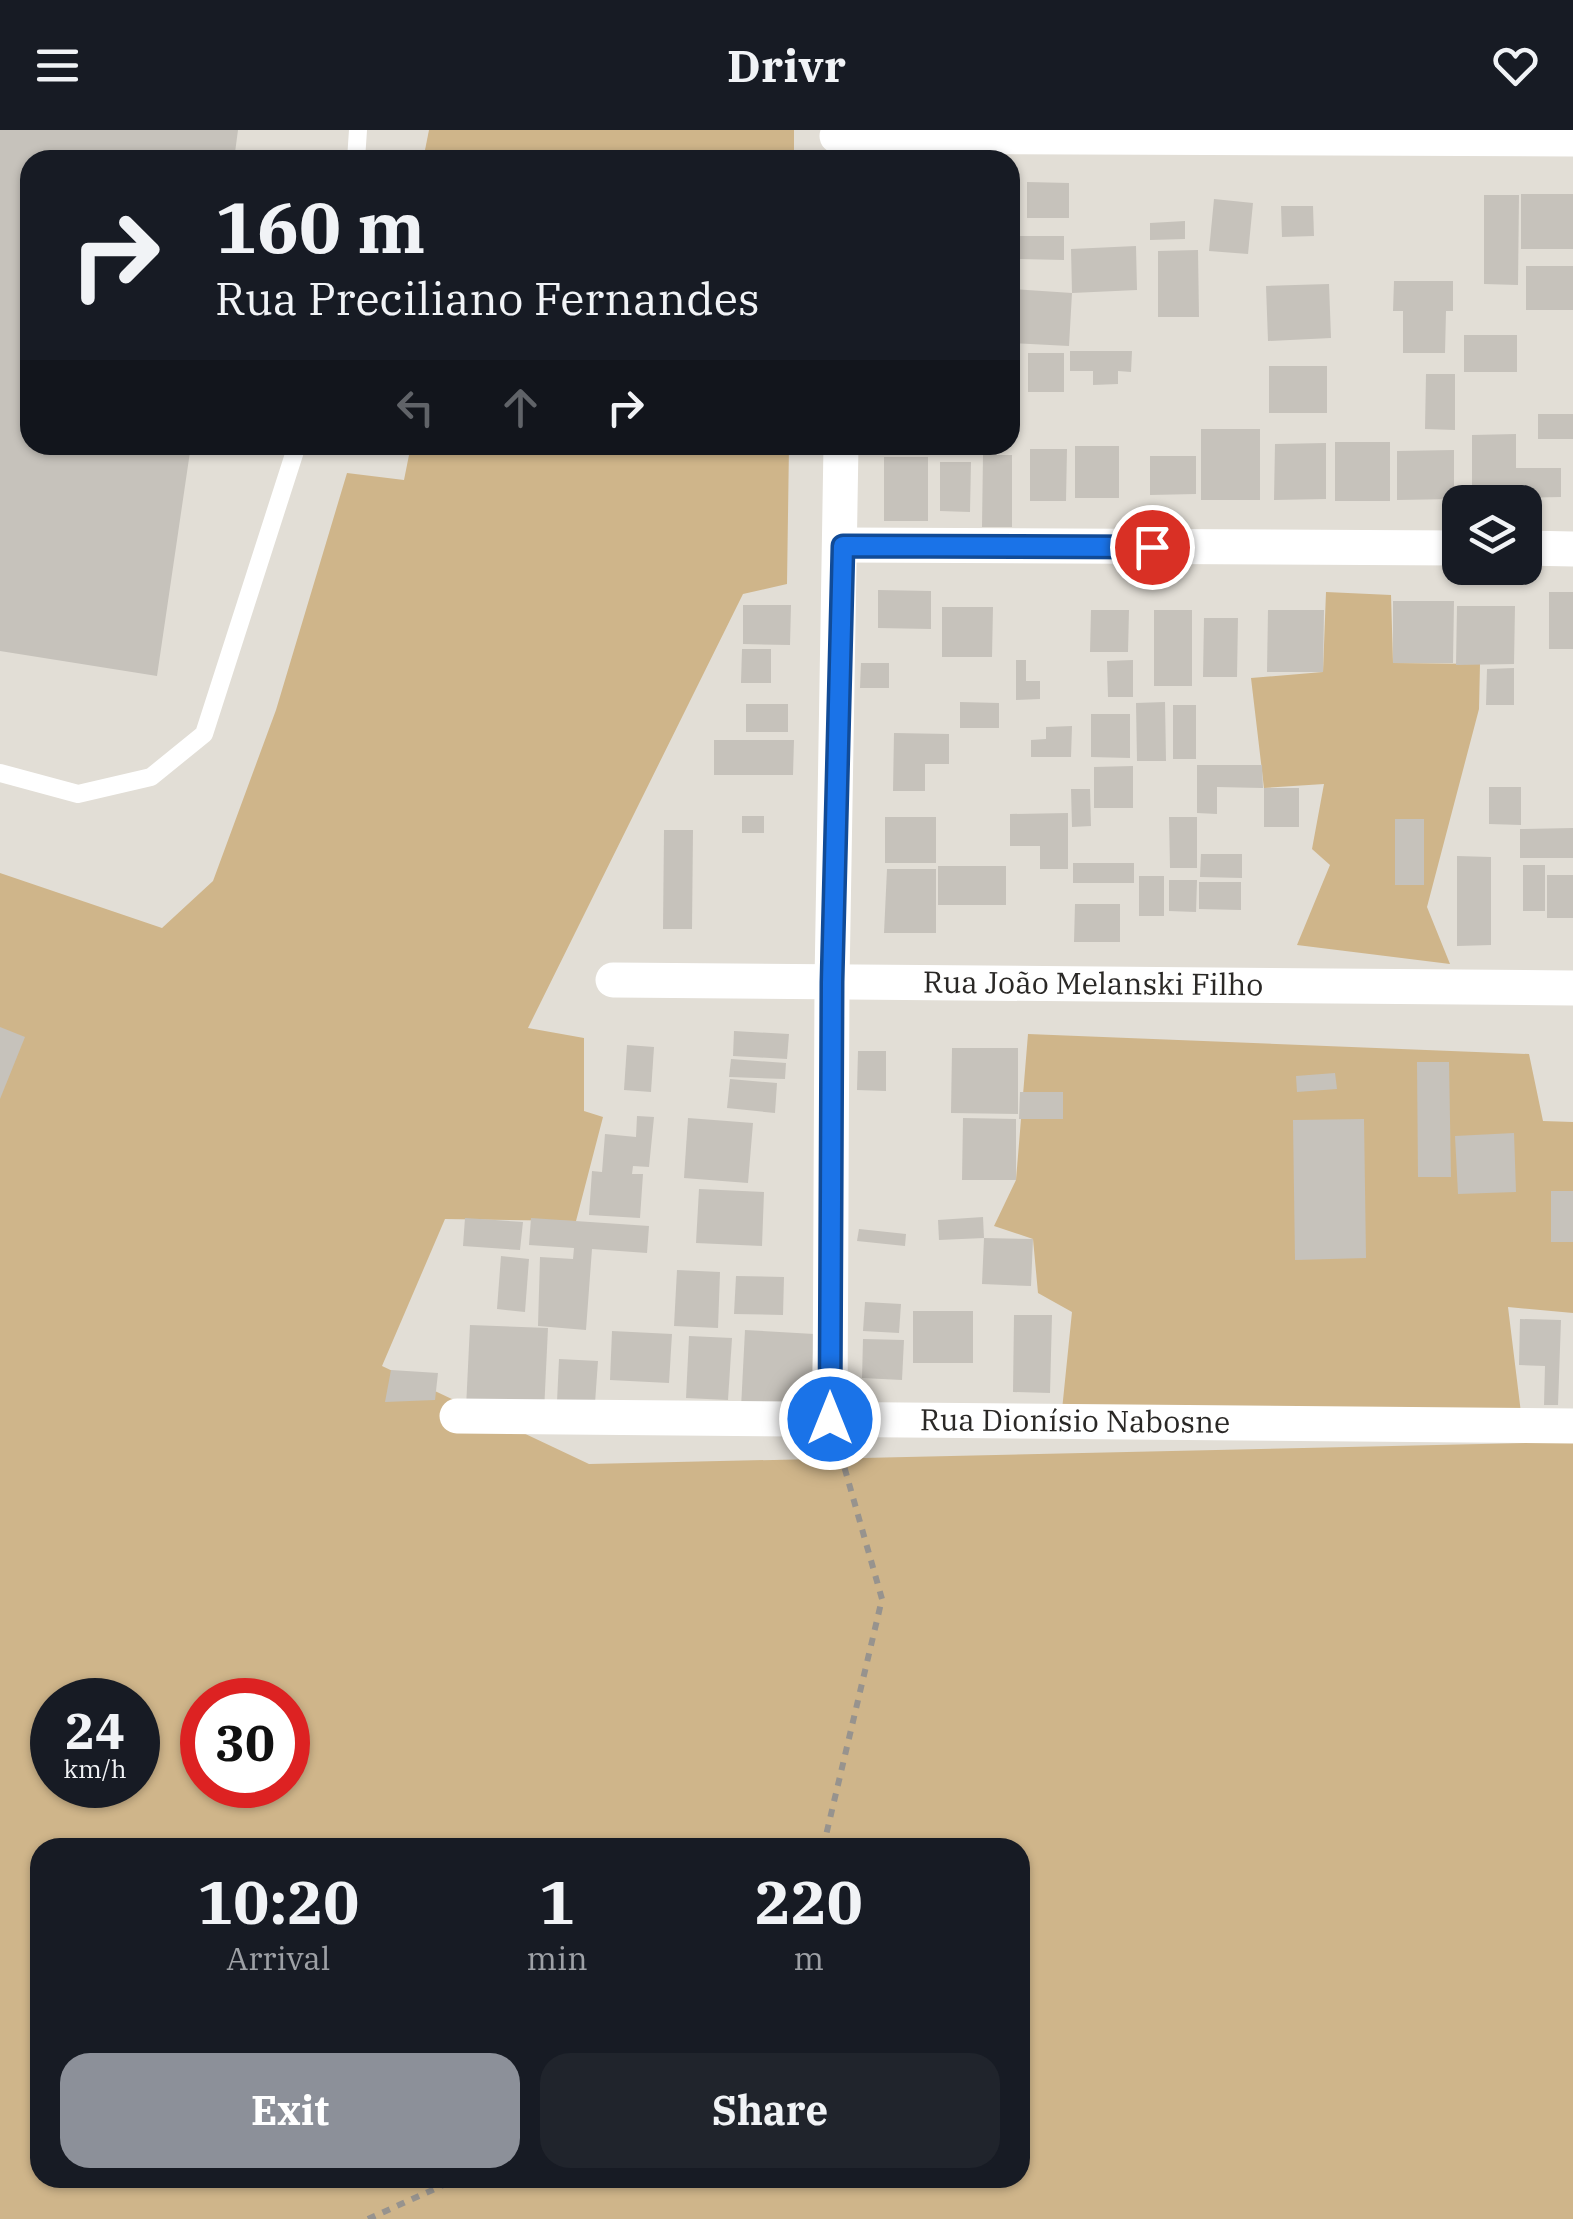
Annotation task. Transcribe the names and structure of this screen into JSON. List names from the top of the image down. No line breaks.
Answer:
{"streets":{"street":["Rua João Melanski Filho","Rua Dionísio Nabosne"]},"page":{"header":"Drivr","turn":["160 m","Rua Preciliano Fernandes"],"speed":"24 km/h","limit":"30","eta":["10:20","Arrival","1","min","220","m"],"buttons":["Exit","Share"]}}
